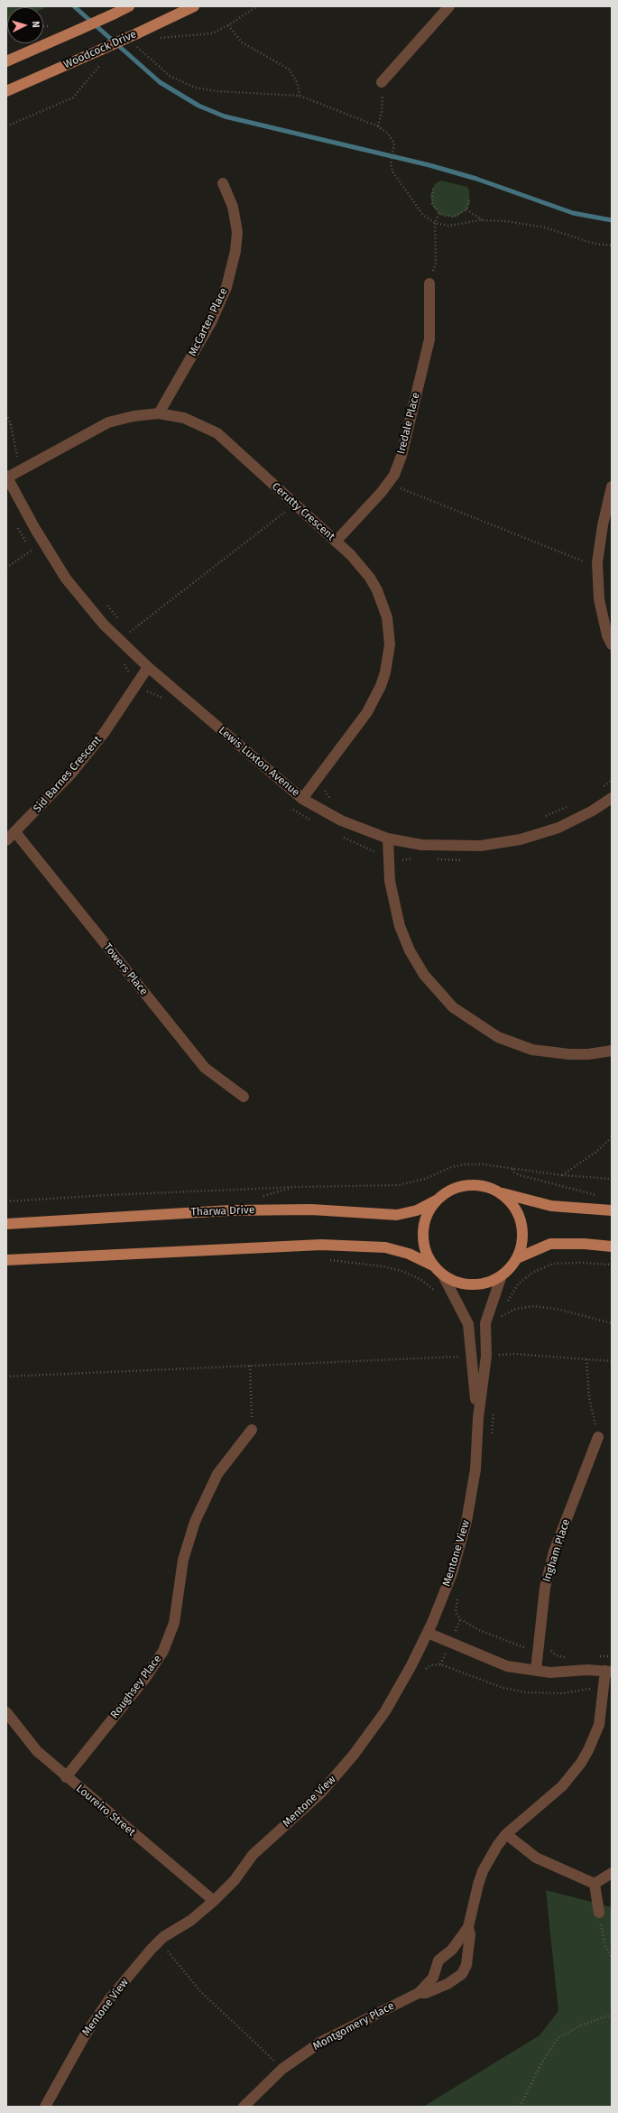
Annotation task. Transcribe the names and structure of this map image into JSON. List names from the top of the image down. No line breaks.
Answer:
{"streets":{"main road":["Woodcock Drive","Tharwa Drive"],"street":["McCarten Place","Iredale Place","Cerutty Crescent","Lewis Luxton Avenue","Sid Barnes Crescent","Towers Place","Ingham Place","Mentone View","Roughsey Place","Loureiro Street","Montgomery Place"]},"crossings":[["McCarten Place","Cerutty Crescent"],["Iredale Place","Cerutty Crescent"],["Cerutty Crescent","Lewis Luxton Avenue"],["Lewis Luxton Avenue","Sid Barnes Crescent"],["Sid Barnes Crescent","Towers Place"],["Tharwa Drive","Mentone View"],["Mentone View","Loureiro Street"],["Roughsey Place","Loureiro Street"]],"north":"right"}
